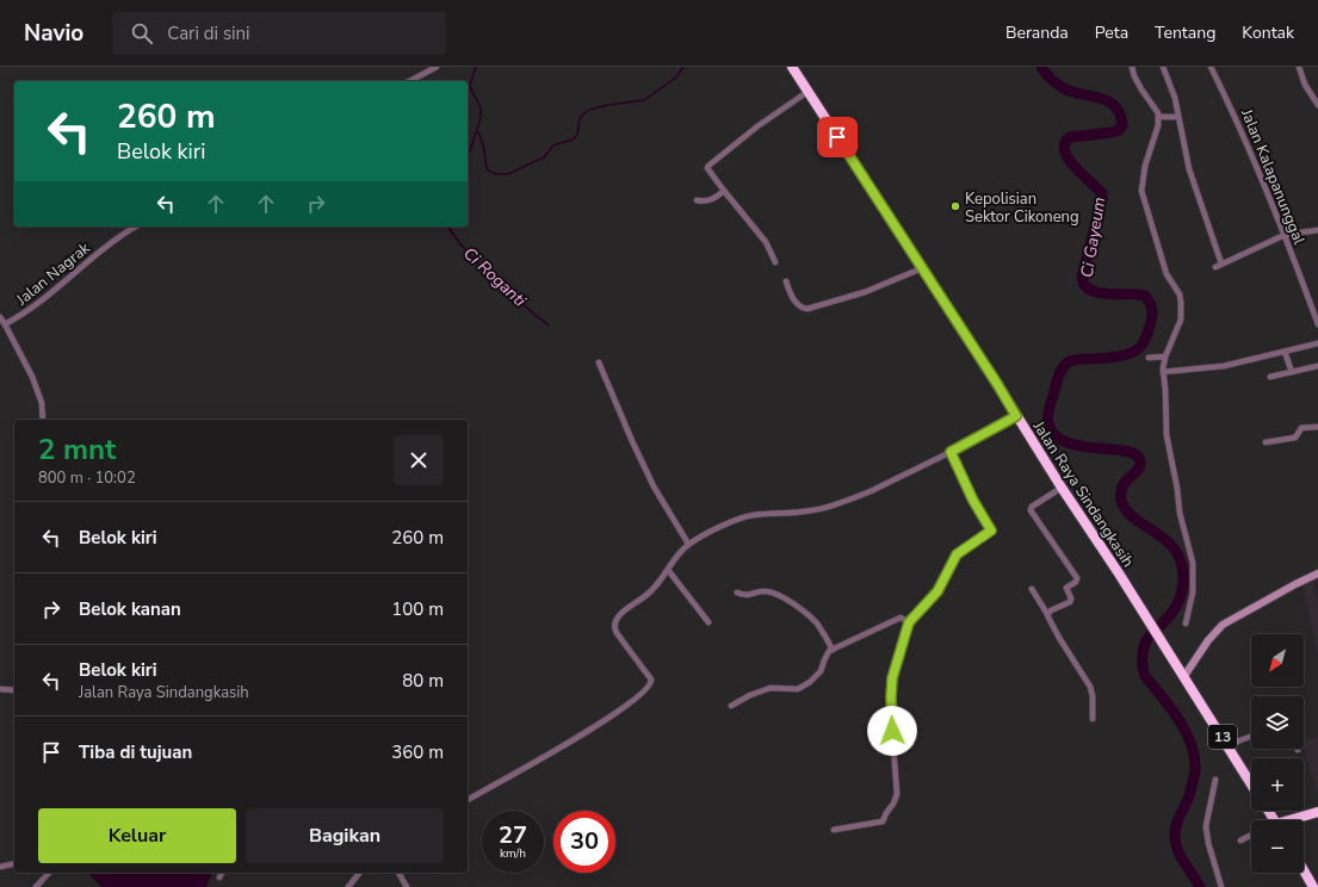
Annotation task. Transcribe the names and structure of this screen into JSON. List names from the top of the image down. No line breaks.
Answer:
{"streets":{"highway":["Jalan Raya Sindangkasih","13"],"street":["Jalan Kalapanunggal","Jalan Nagrak"]},"crossings":[["Jalan Raya Sindangkasih","13"]],"water":["Ci Gayeum","Ci Roganti"],"places":["Kepolisian Sektor Cikoneng"],"north":"bottom left","page":{"header":"Navio","search":"Cari di sini","nav":["Beranda","Peta","Tentang","Kontak"],"turn":["260 m","Belok kiri"],"heading":["2 mnt","800 m · 10:02"],"list":[{"name":"Belok kiri","value":"260 m"},{"name":"Belok kanan","value":"100 m"},{"name":"Belok kiri","note":"Jalan Raya Sindangkasih","value":"80 m"},{"name":"Tiba di tujuan","value":"360 m"}],"map_buttons":["+","−"],"buttons":["Keluar","Bagikan"],"speed":"27 km/h","limit":"30"}}
